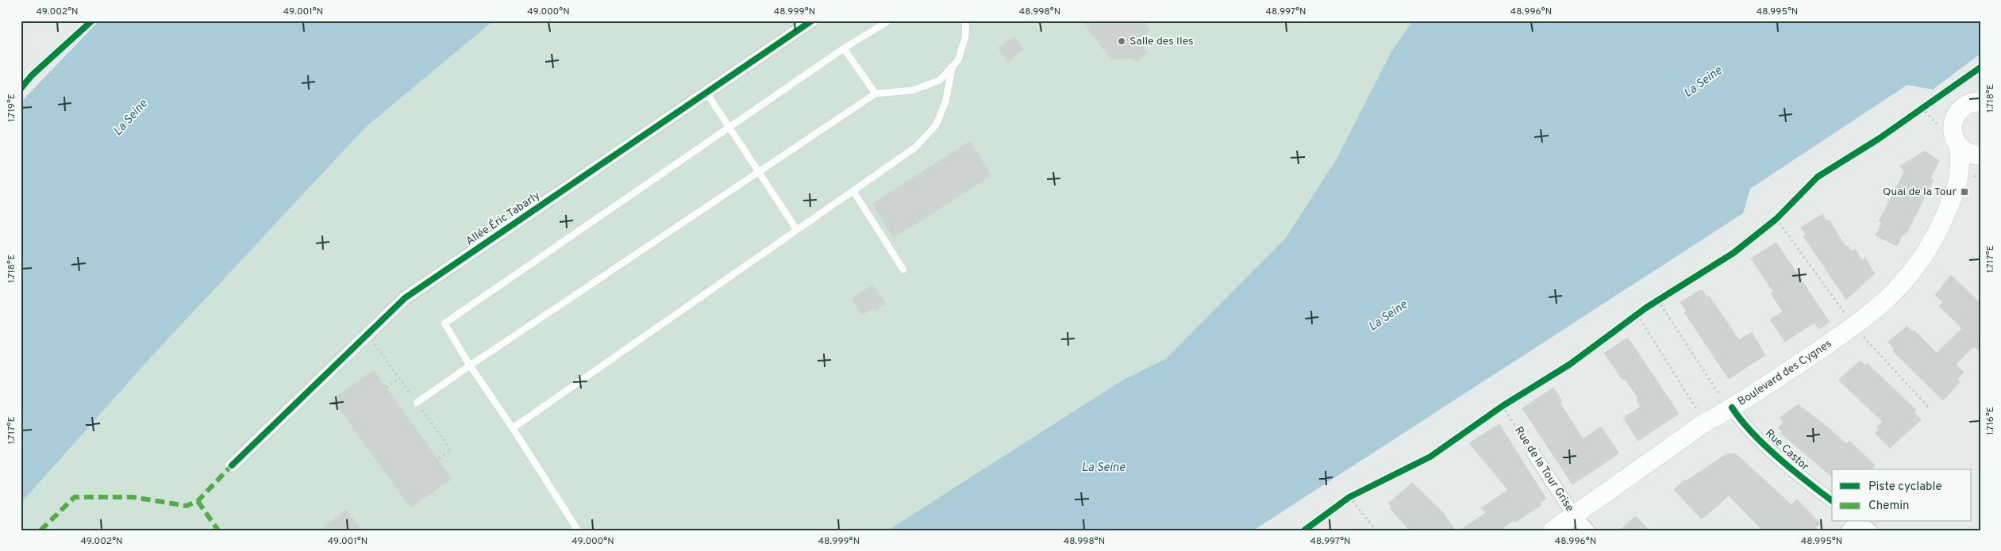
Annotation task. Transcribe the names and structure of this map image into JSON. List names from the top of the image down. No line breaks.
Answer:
{"streets":{"main road":["Boulevard des Cygnes"],"street":["Allée Éric Tabarly","Rue Castor","Rue de la Tour Grise"]},"crossings":[["Boulevard des Cygnes","Rue Castor"],["Boulevard des Cygnes","Rue de la Tour Grise"]],"water":["La Seine"],"places":{"other":["Salle des Iles"],"transit":["Quai de la Tour"]},"legend":["Piste cyclable","Chemin"],"coordinates":["49.002°N","49.001°N","49.000°N","48.999°N","48.998°N","48.997°N","48.996°N","48.995°N","1.718°E","1.719°E","1.717°E","1.716°E"]}
